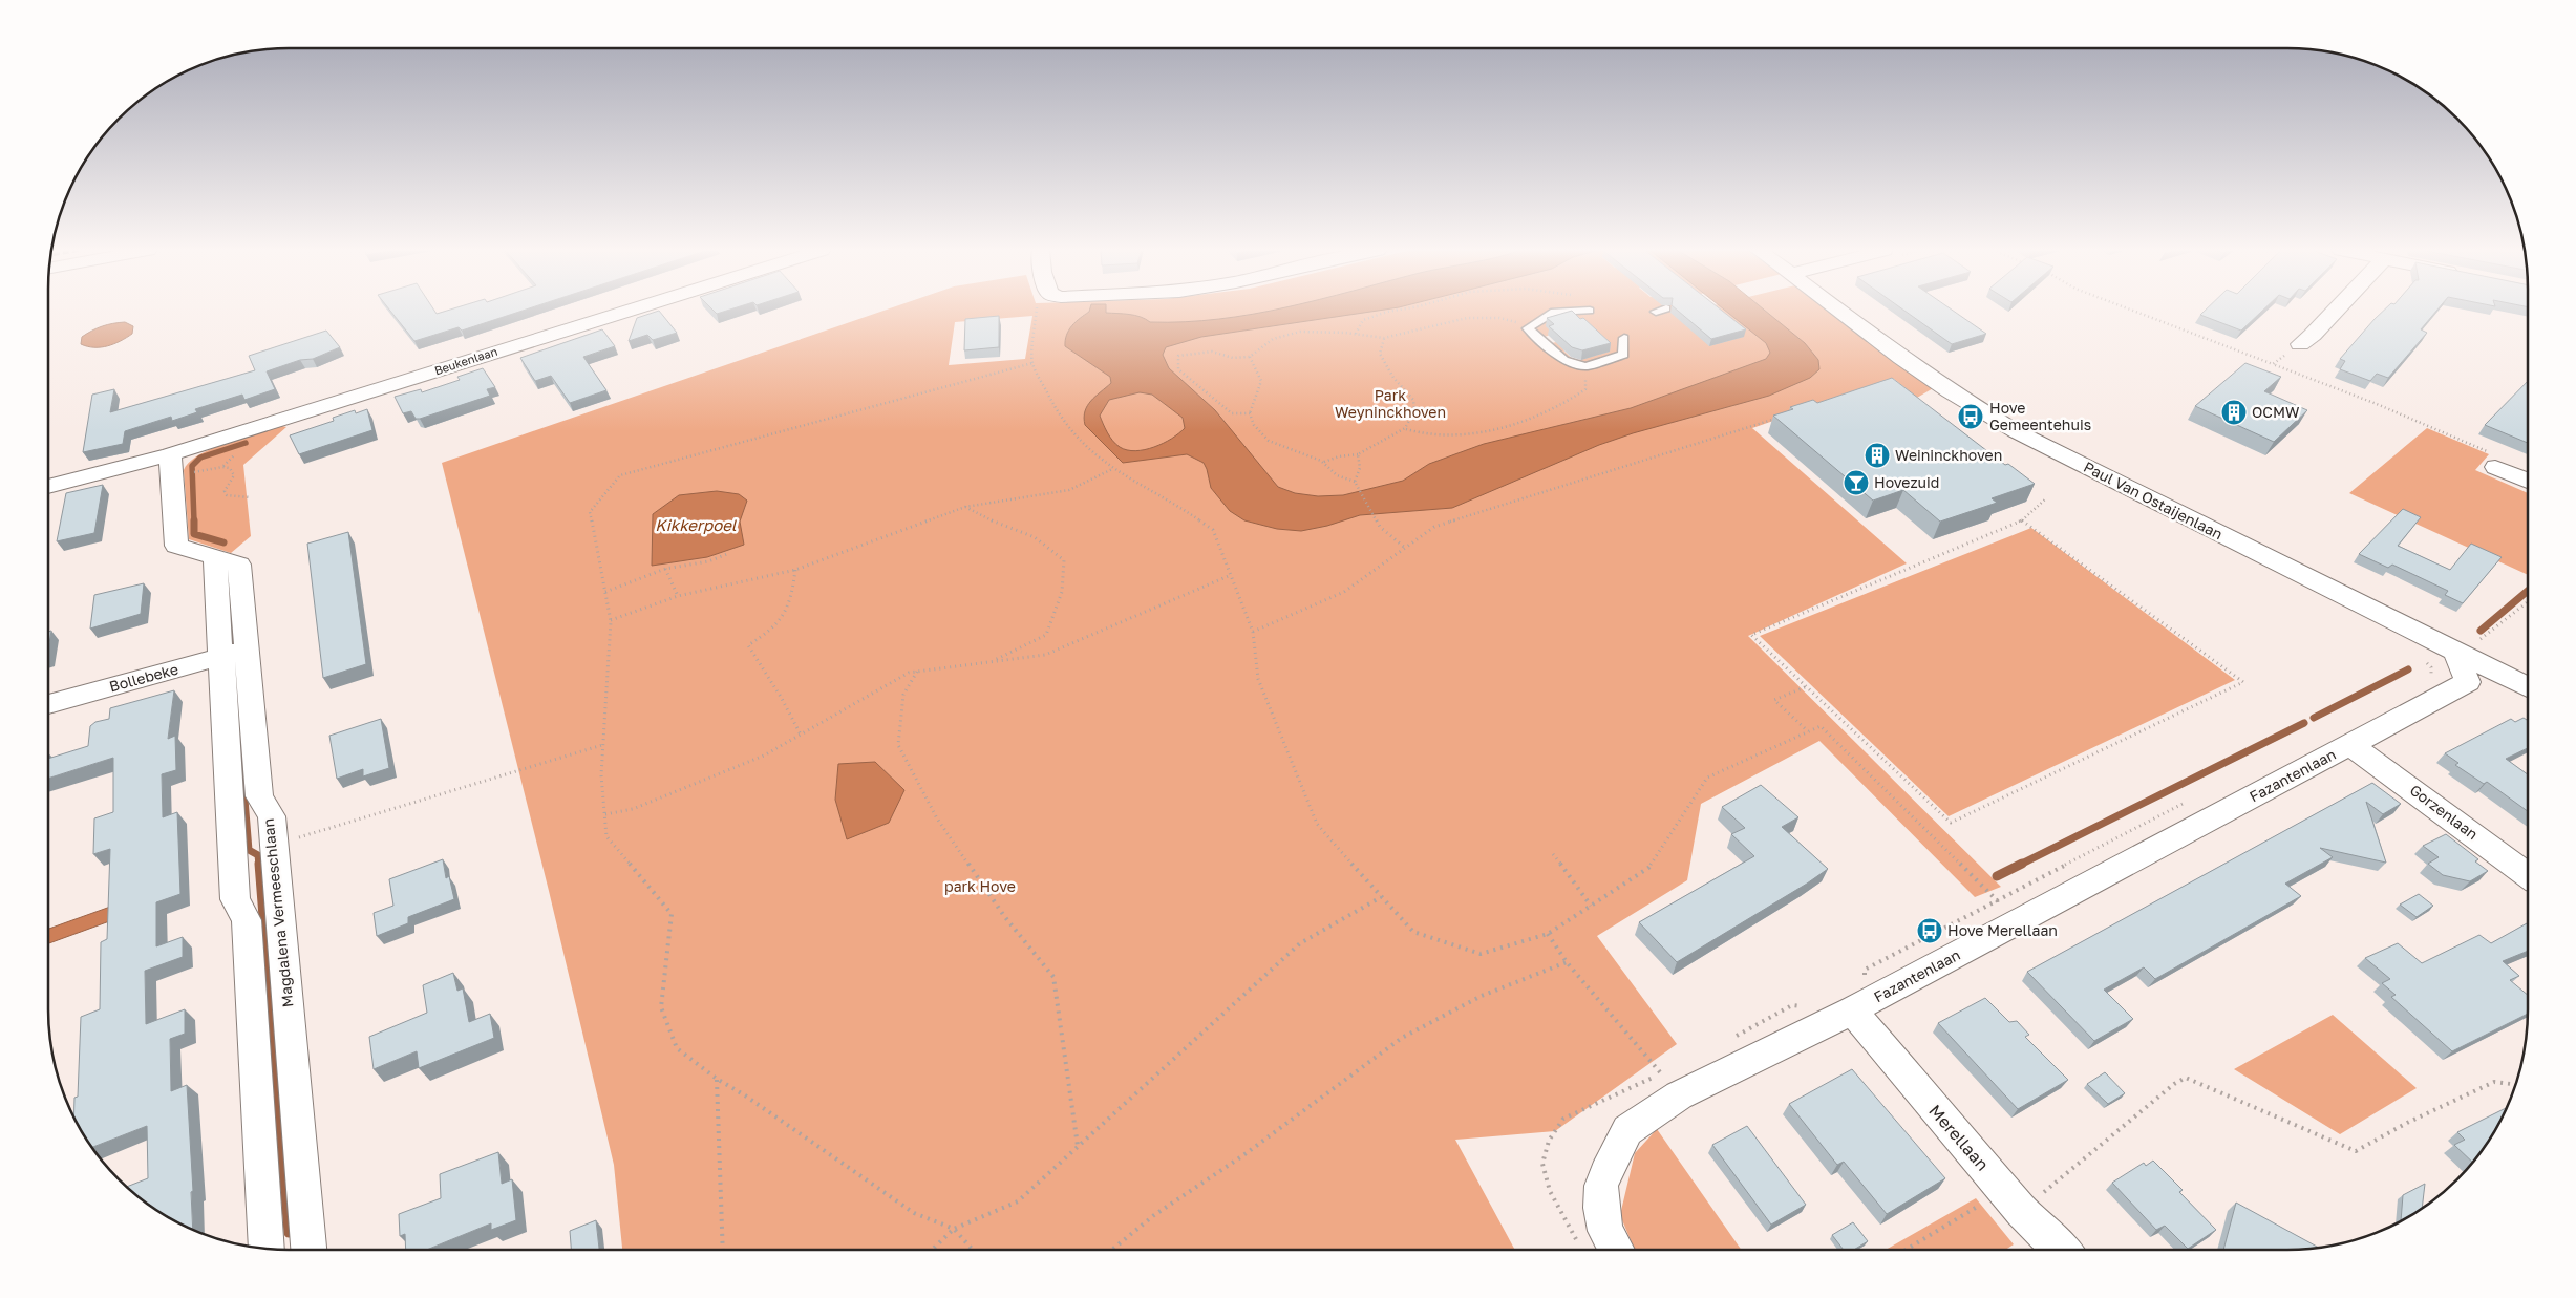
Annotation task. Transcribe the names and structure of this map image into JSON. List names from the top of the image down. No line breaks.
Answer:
{"streets":{"street":["Beukenlaan","Paul Van Ostaijenlaan","Bollebeke","Fazantenlaan","Gorzenlaan","Magdalena Vermeeschlaan","Merellaan"]},"crossings":[["Beukenlaan","Magdalena Vermeeschlaan"],["Paul Van Ostaijenlaan","Fazantenlaan"],["Bollebeke","Magdalena Vermeeschlaan"],["Fazantenlaan","Gorzenlaan"],["Fazantenlaan","Merellaan"]],"water":["Kikkerpoel"],"parks":["Park Weyninckhoven","park Hove"],"places":{"building":["OCMW","Weininckhoven"],"bus stop":["Hove Gemeentehuis","Hove Merellaan"],"bar":["Hovezuid"]}}
